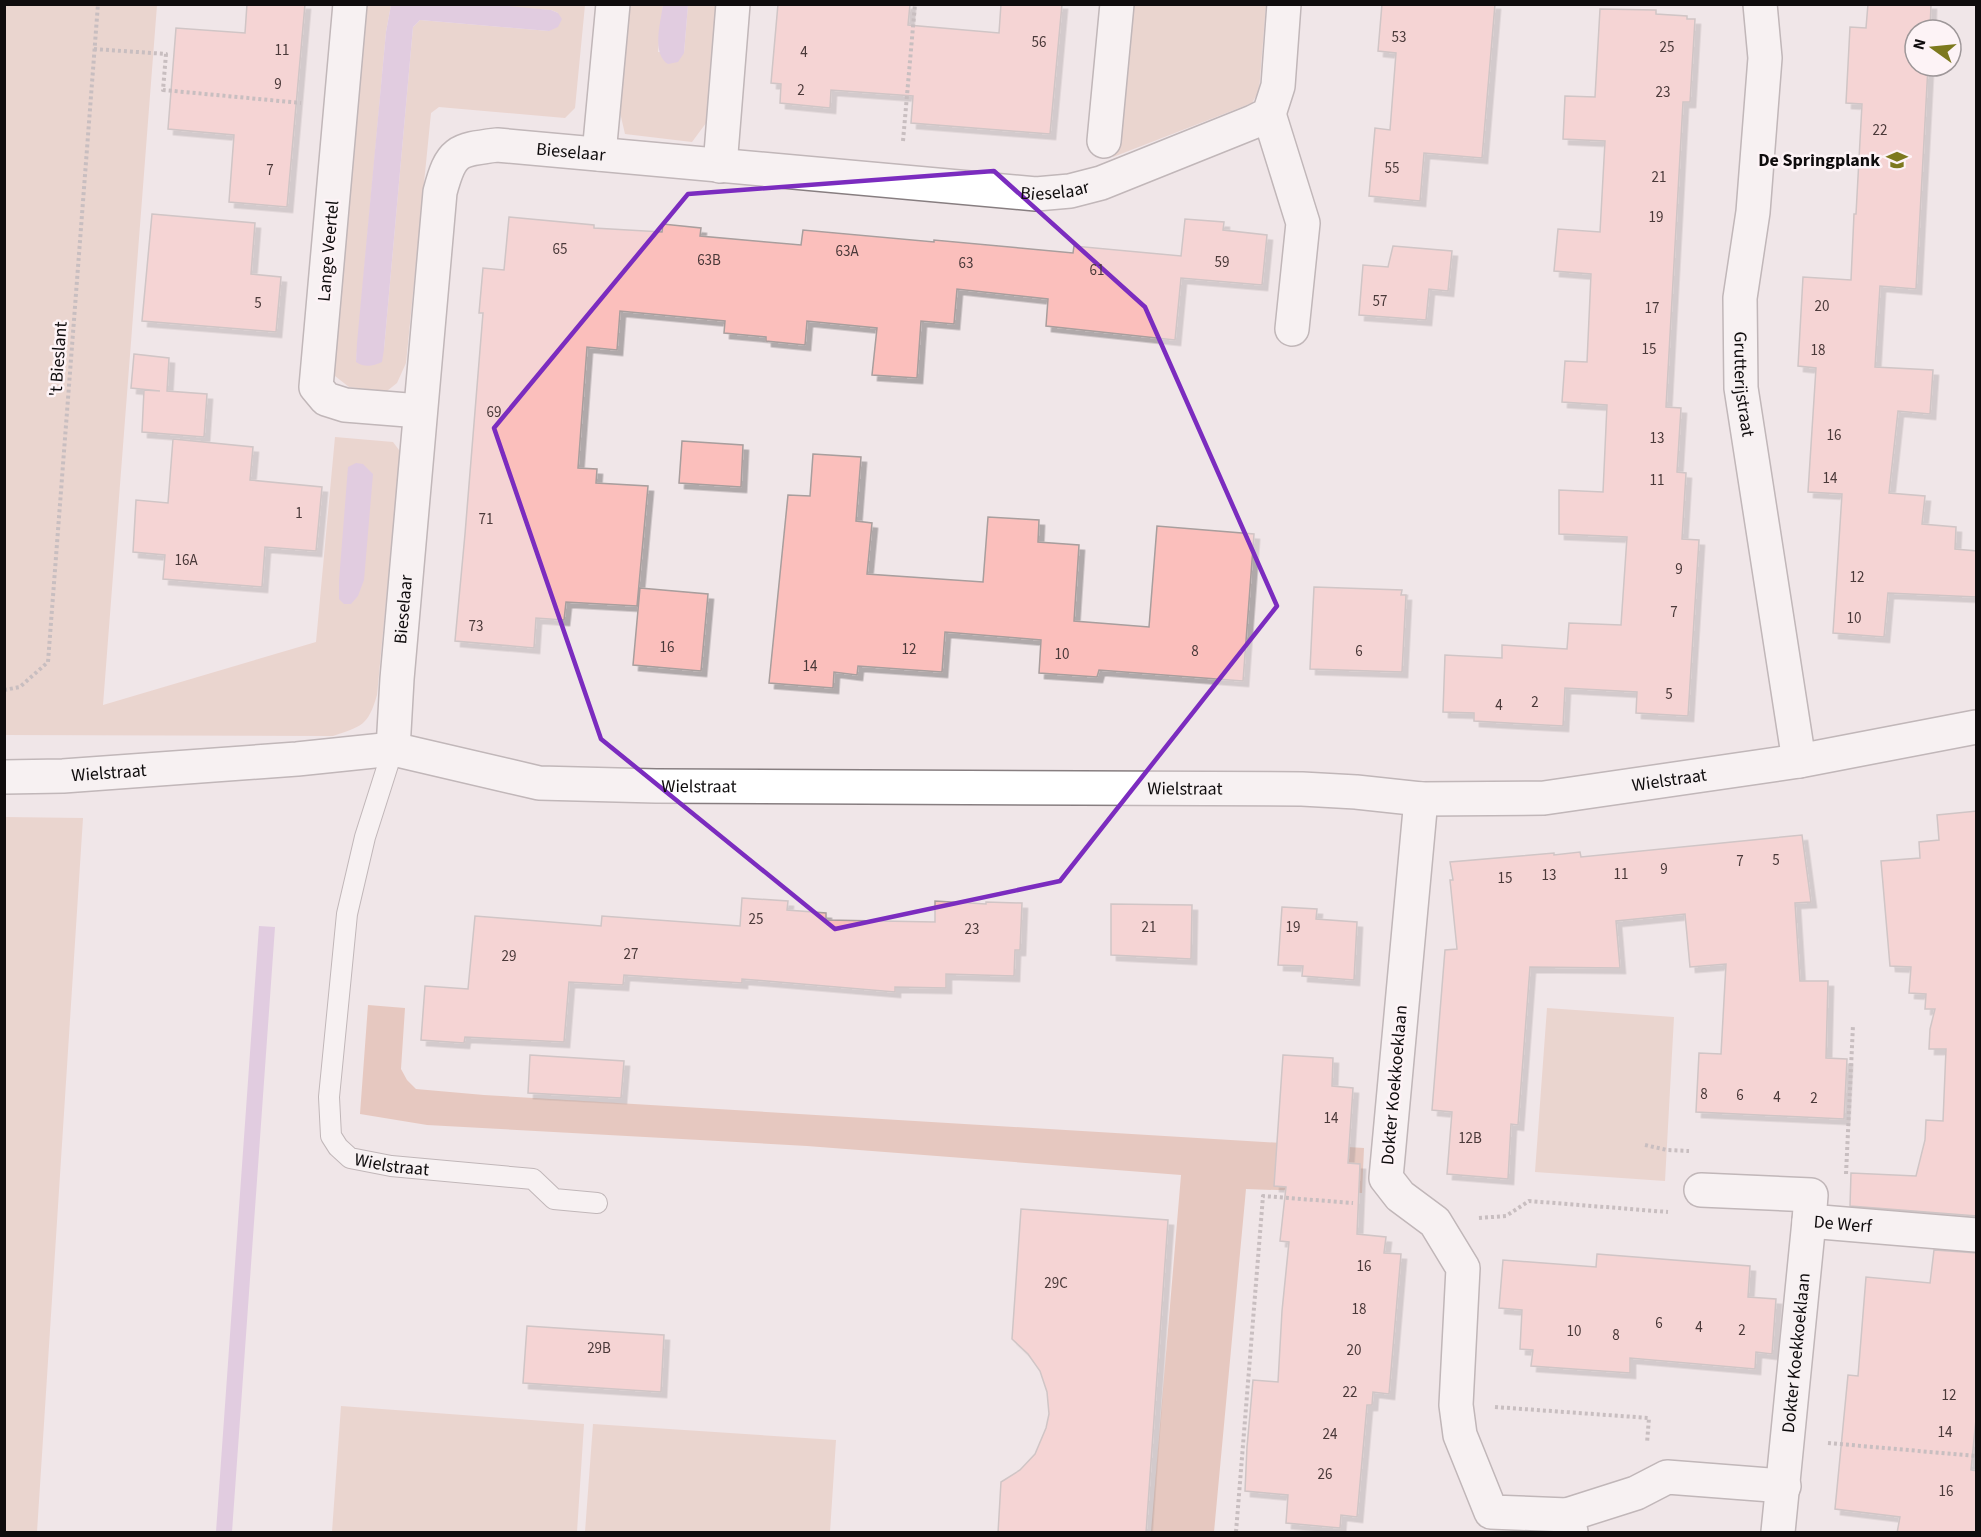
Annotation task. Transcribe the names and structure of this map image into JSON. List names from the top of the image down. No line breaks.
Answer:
{"streets":{"street":["Bieselaar","Lange Veertel","Grutterijstraat","Wielstraat","Dokter Koekkoeklaan","De Werf"],"path":["'t Bieslant"]},"crossings":[["Bieselaar","Lange Veertel"],["Bieselaar","Wielstraat"],["Grutterijstraat","Wielstraat"],["Wielstraat","Dokter Koekkoeklaan"],["Dokter Koekkoeklaan","De Werf"]],"places":{"school or university":["De Springplank"]},"house_numbers":["53","56","25","11","4","9","2","23","22","55","7","21","19","65","63A","63B","59","63","61","57","5","20","17","15","18","69","16","13","14","11","1","71","16A","9","12","7","10","73","16","12","8","6","10","14","5","2","4","5","7","9","11","13","15","25","21","19","23","27","29","8","6","4","2","14","12B","16","29C","18","6","4","2","10","8","29B","20","22","12","14","24","26","16"],"north":"left"}
